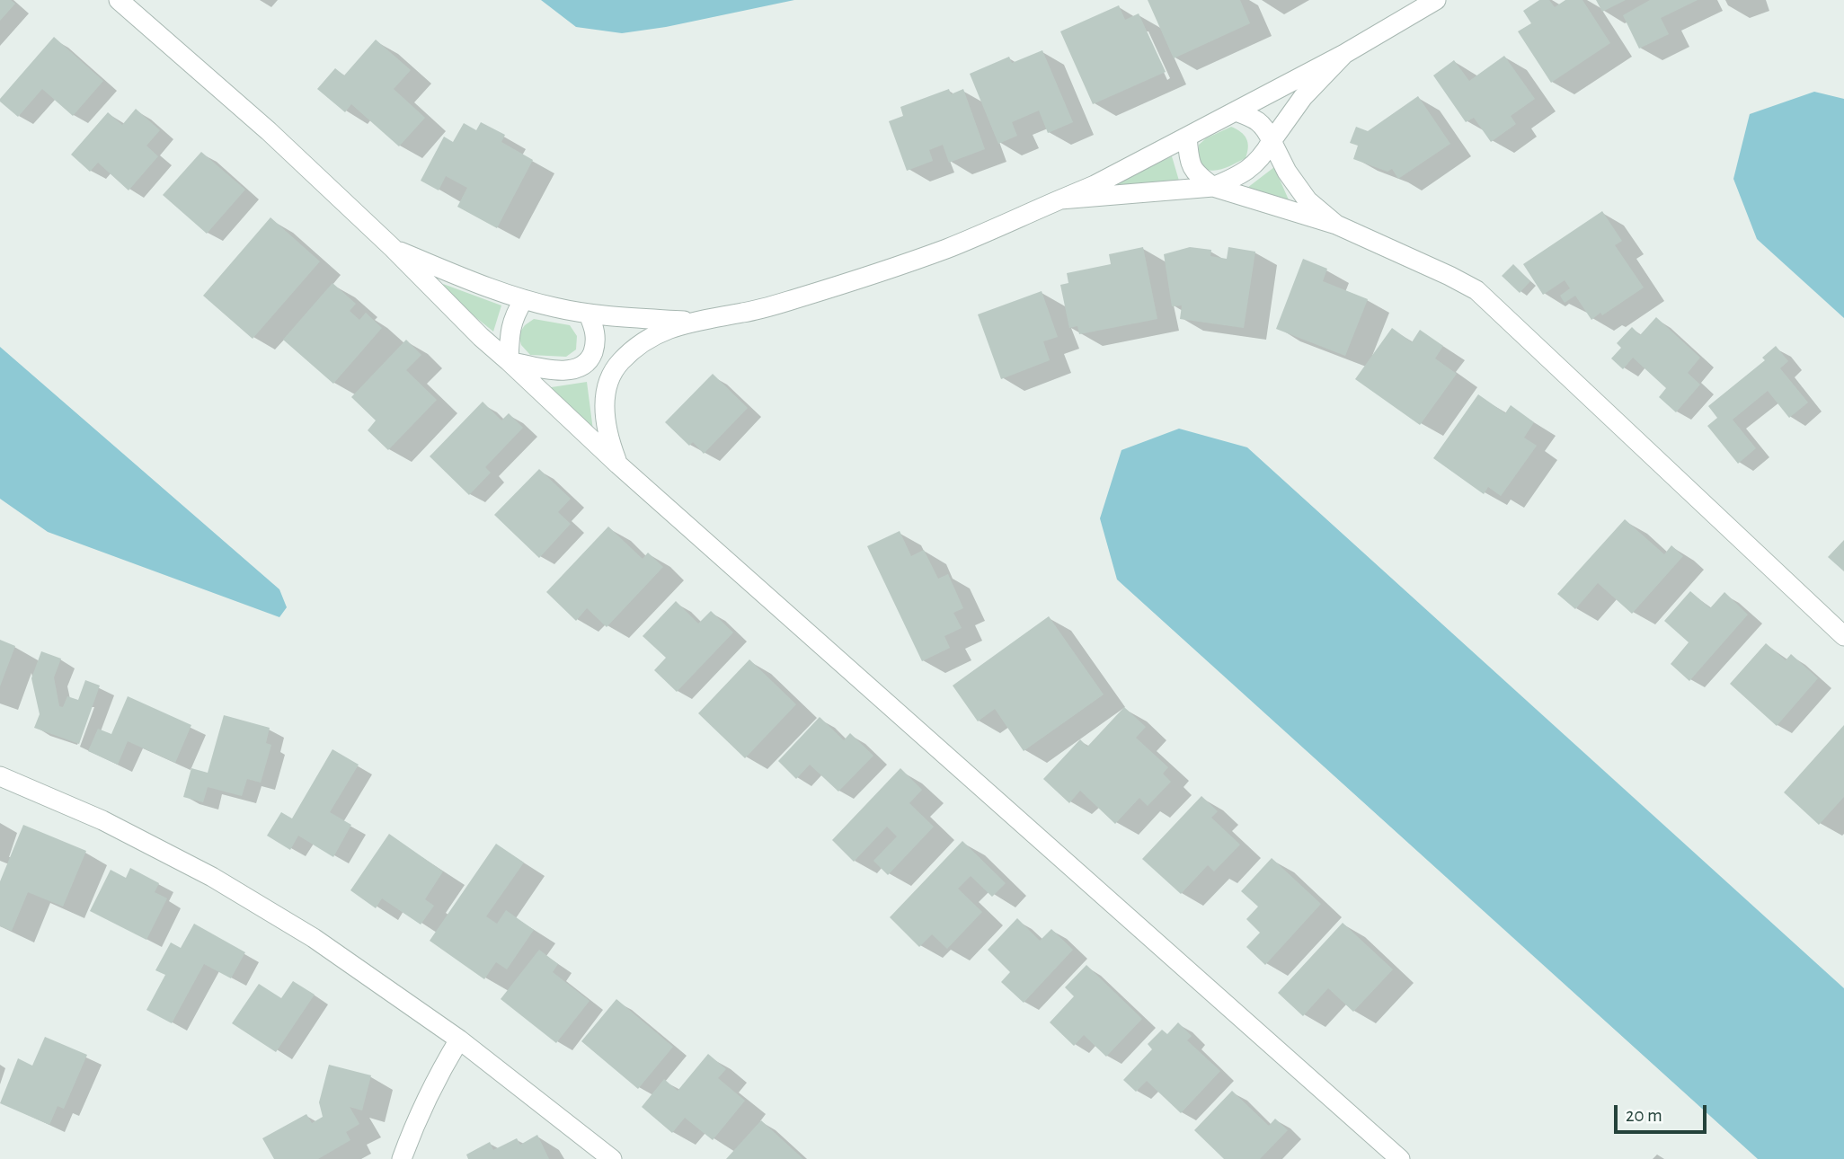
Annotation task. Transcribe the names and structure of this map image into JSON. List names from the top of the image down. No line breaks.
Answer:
{"scale_bar":"20 m"}
